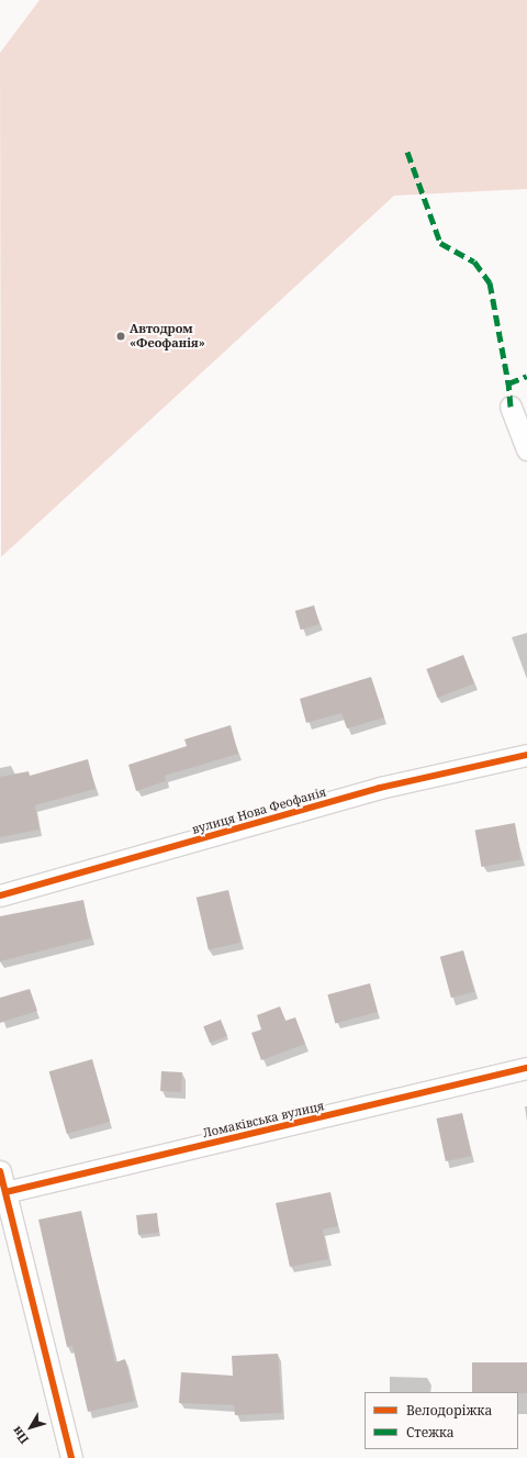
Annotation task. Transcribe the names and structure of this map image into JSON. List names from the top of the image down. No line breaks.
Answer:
{"streets":{"street":["вулиця Нова Феофанія","Ломаківська вулиця"]},"places":["Автодром «Феофанія»"],"legend":["Велодоріжка","Стежка"],"north":"bottom left"}
